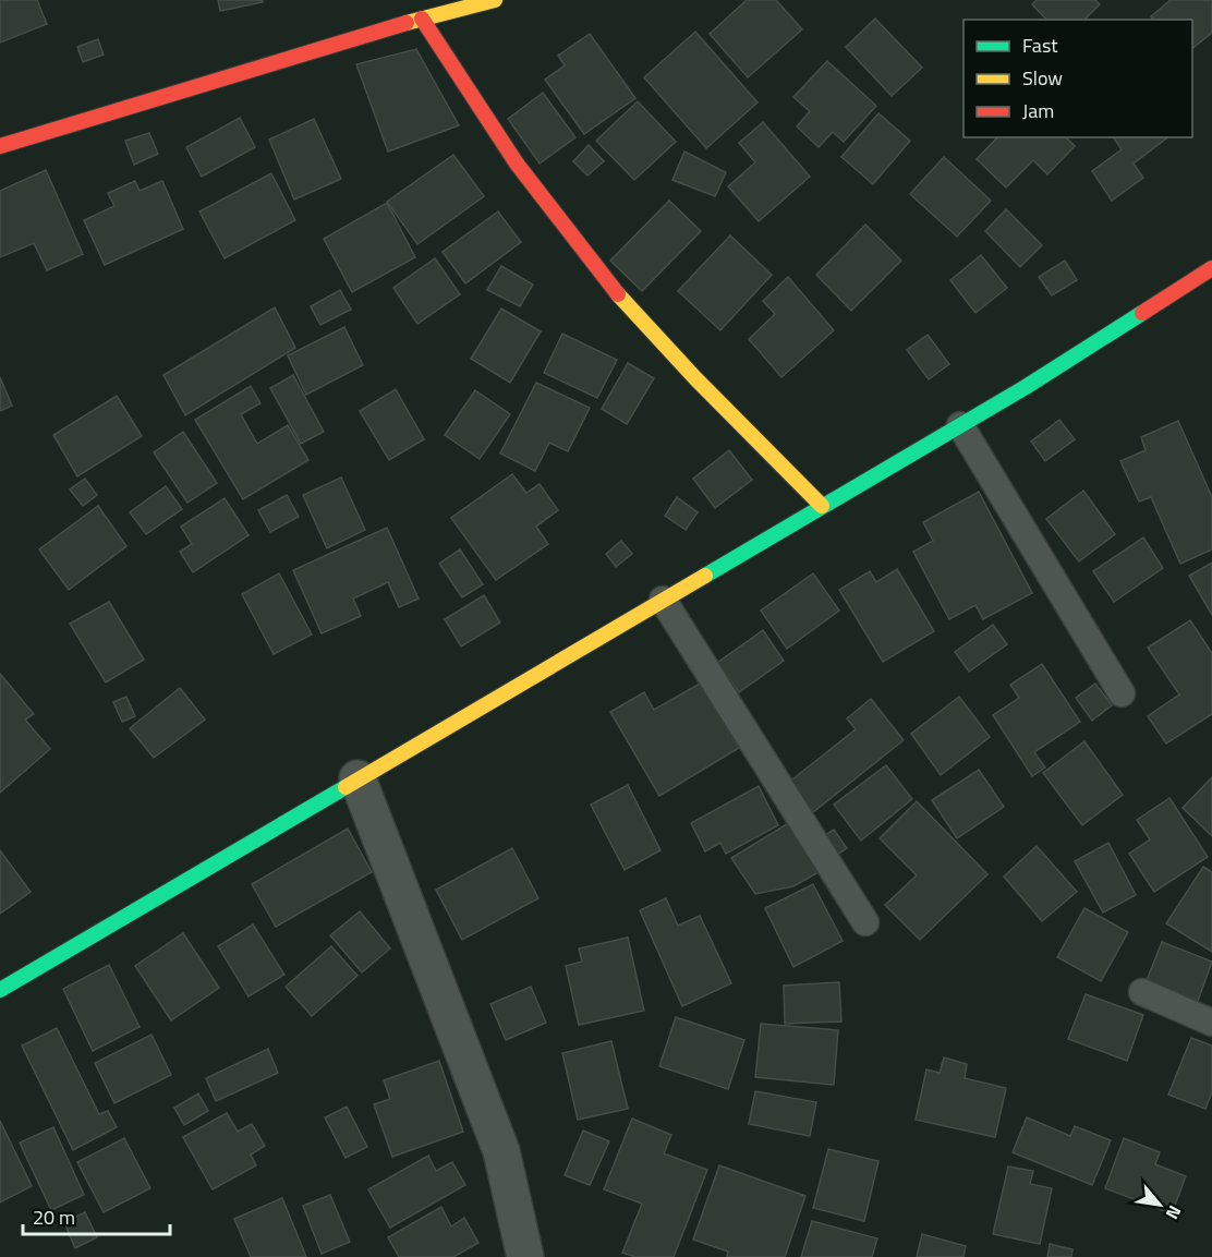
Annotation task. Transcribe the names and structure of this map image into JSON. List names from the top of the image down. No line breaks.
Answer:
{"legend":["Fast","Slow","Jam"],"scale_bar":"20 m","north":"bottom right"}
